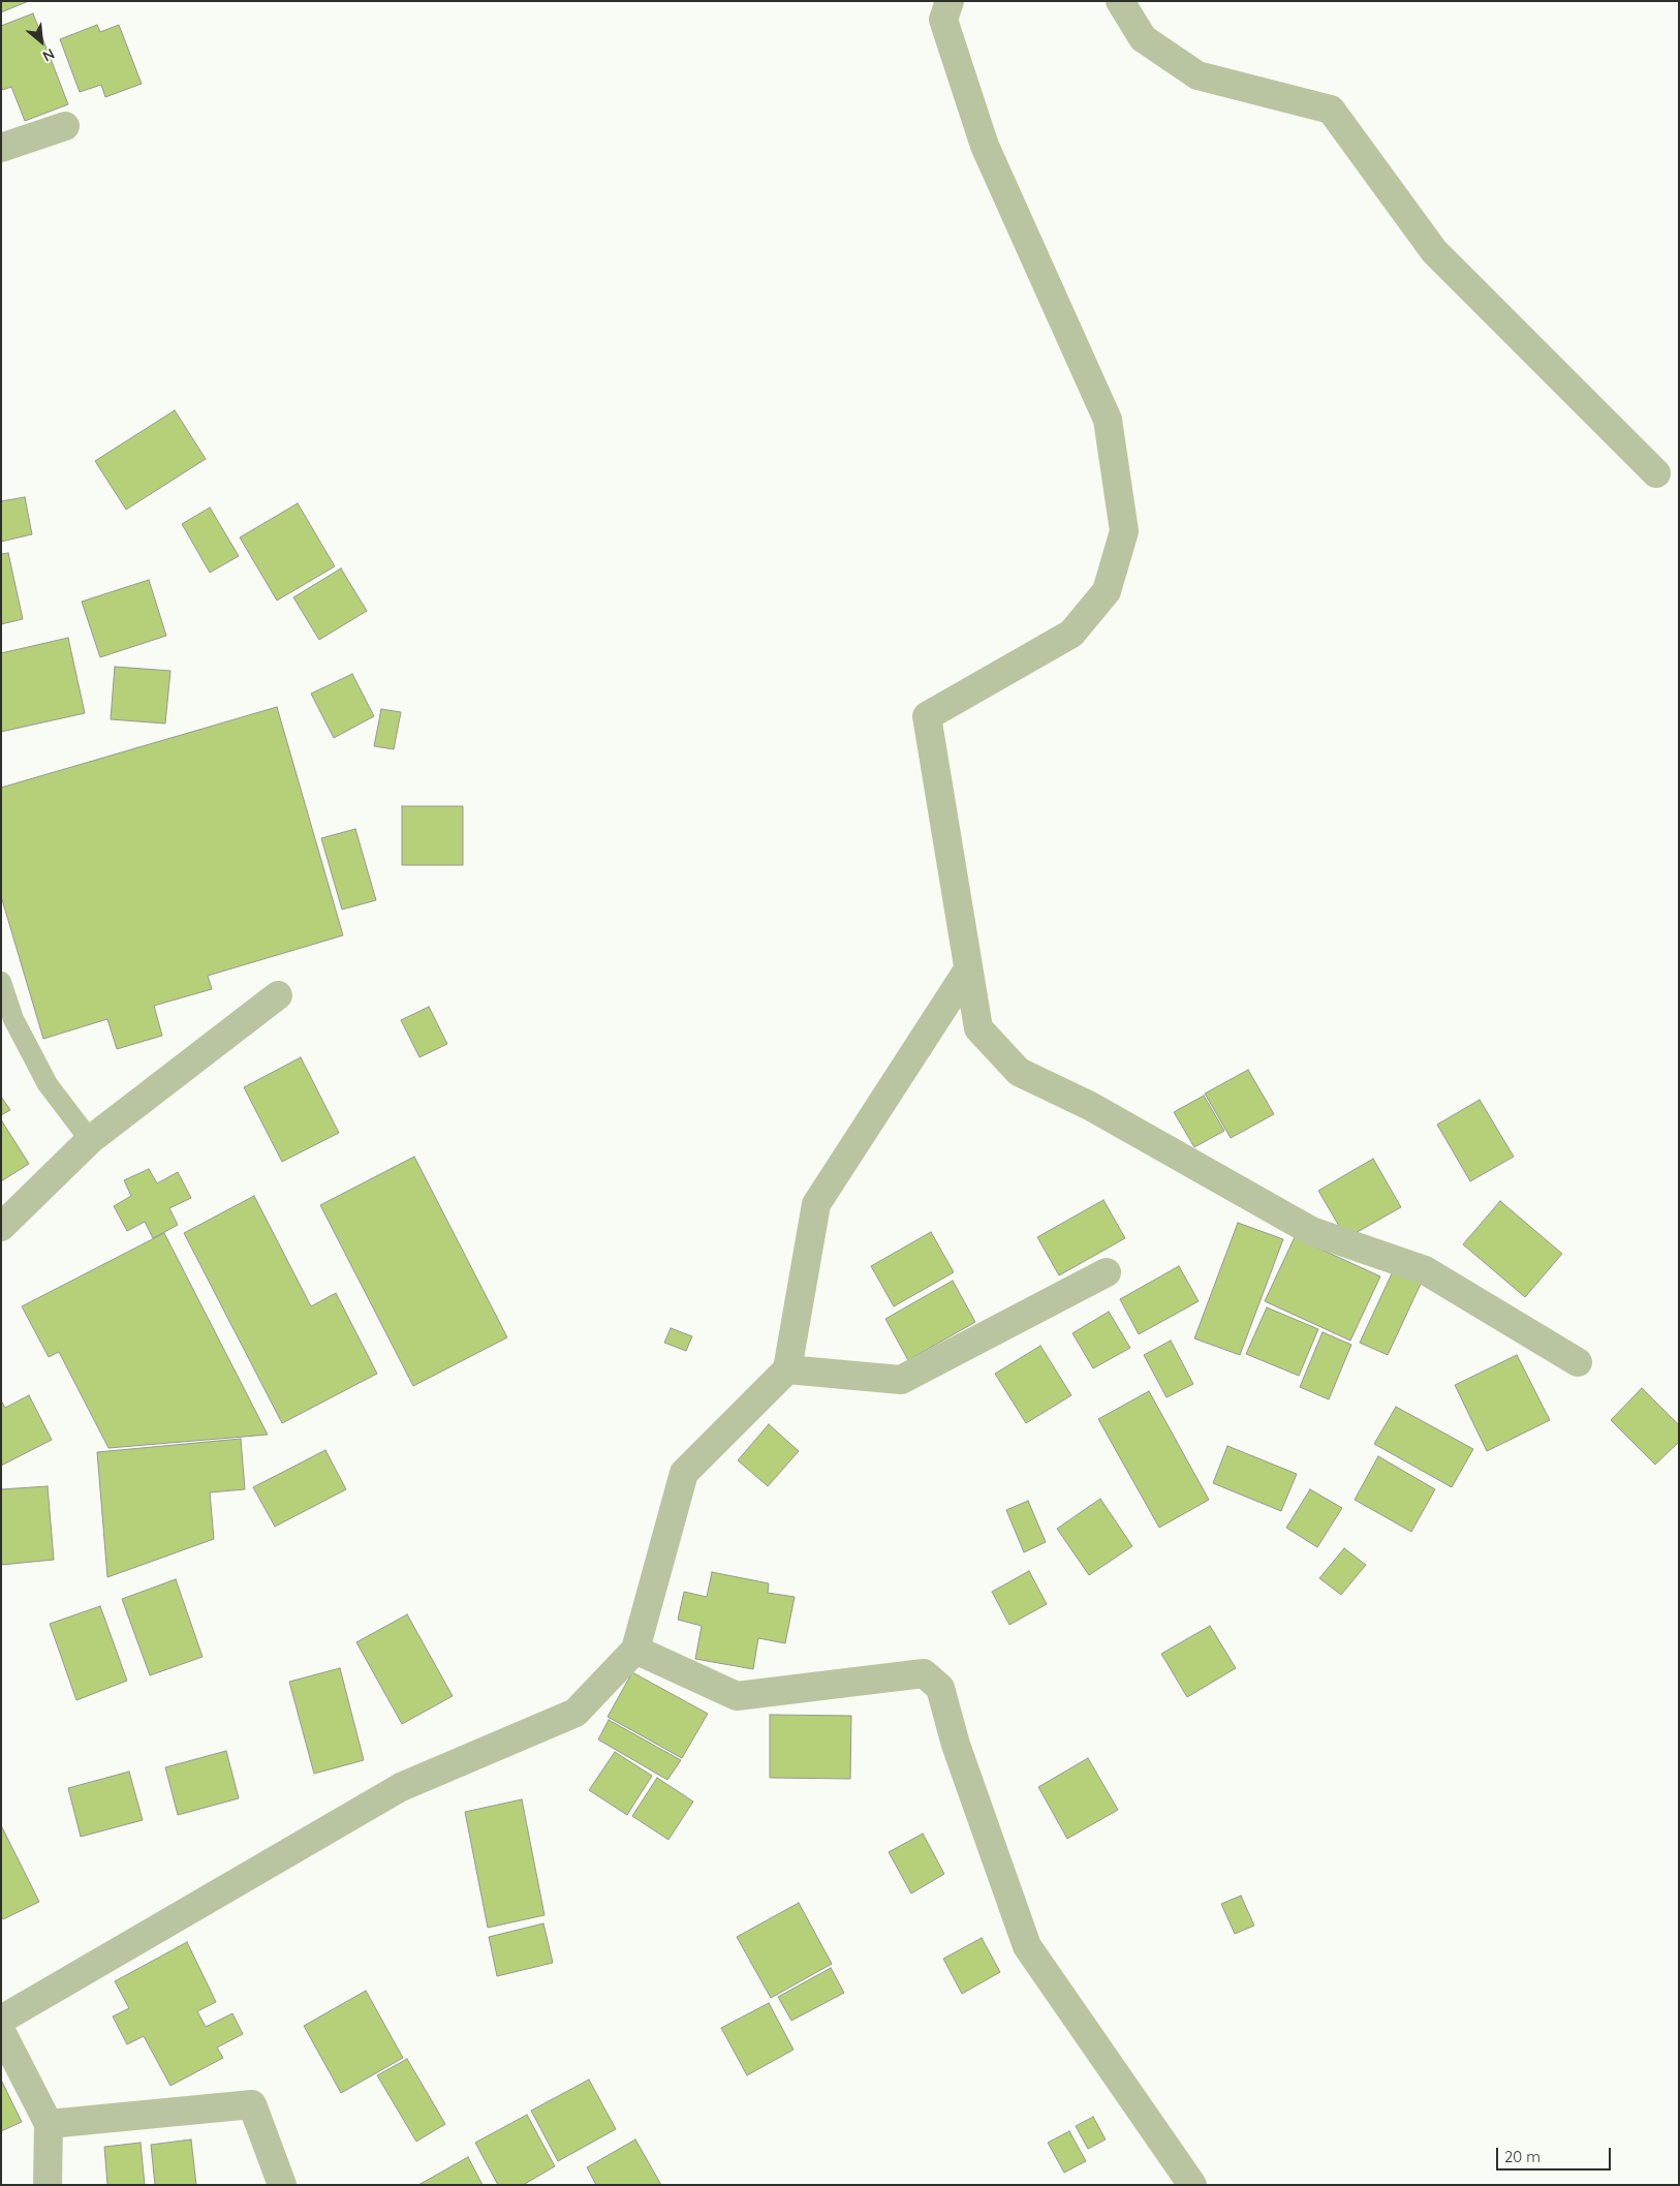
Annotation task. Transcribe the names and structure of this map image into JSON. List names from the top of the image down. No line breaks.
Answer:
{"scale_bar":"20 m","north":"bottom right"}
